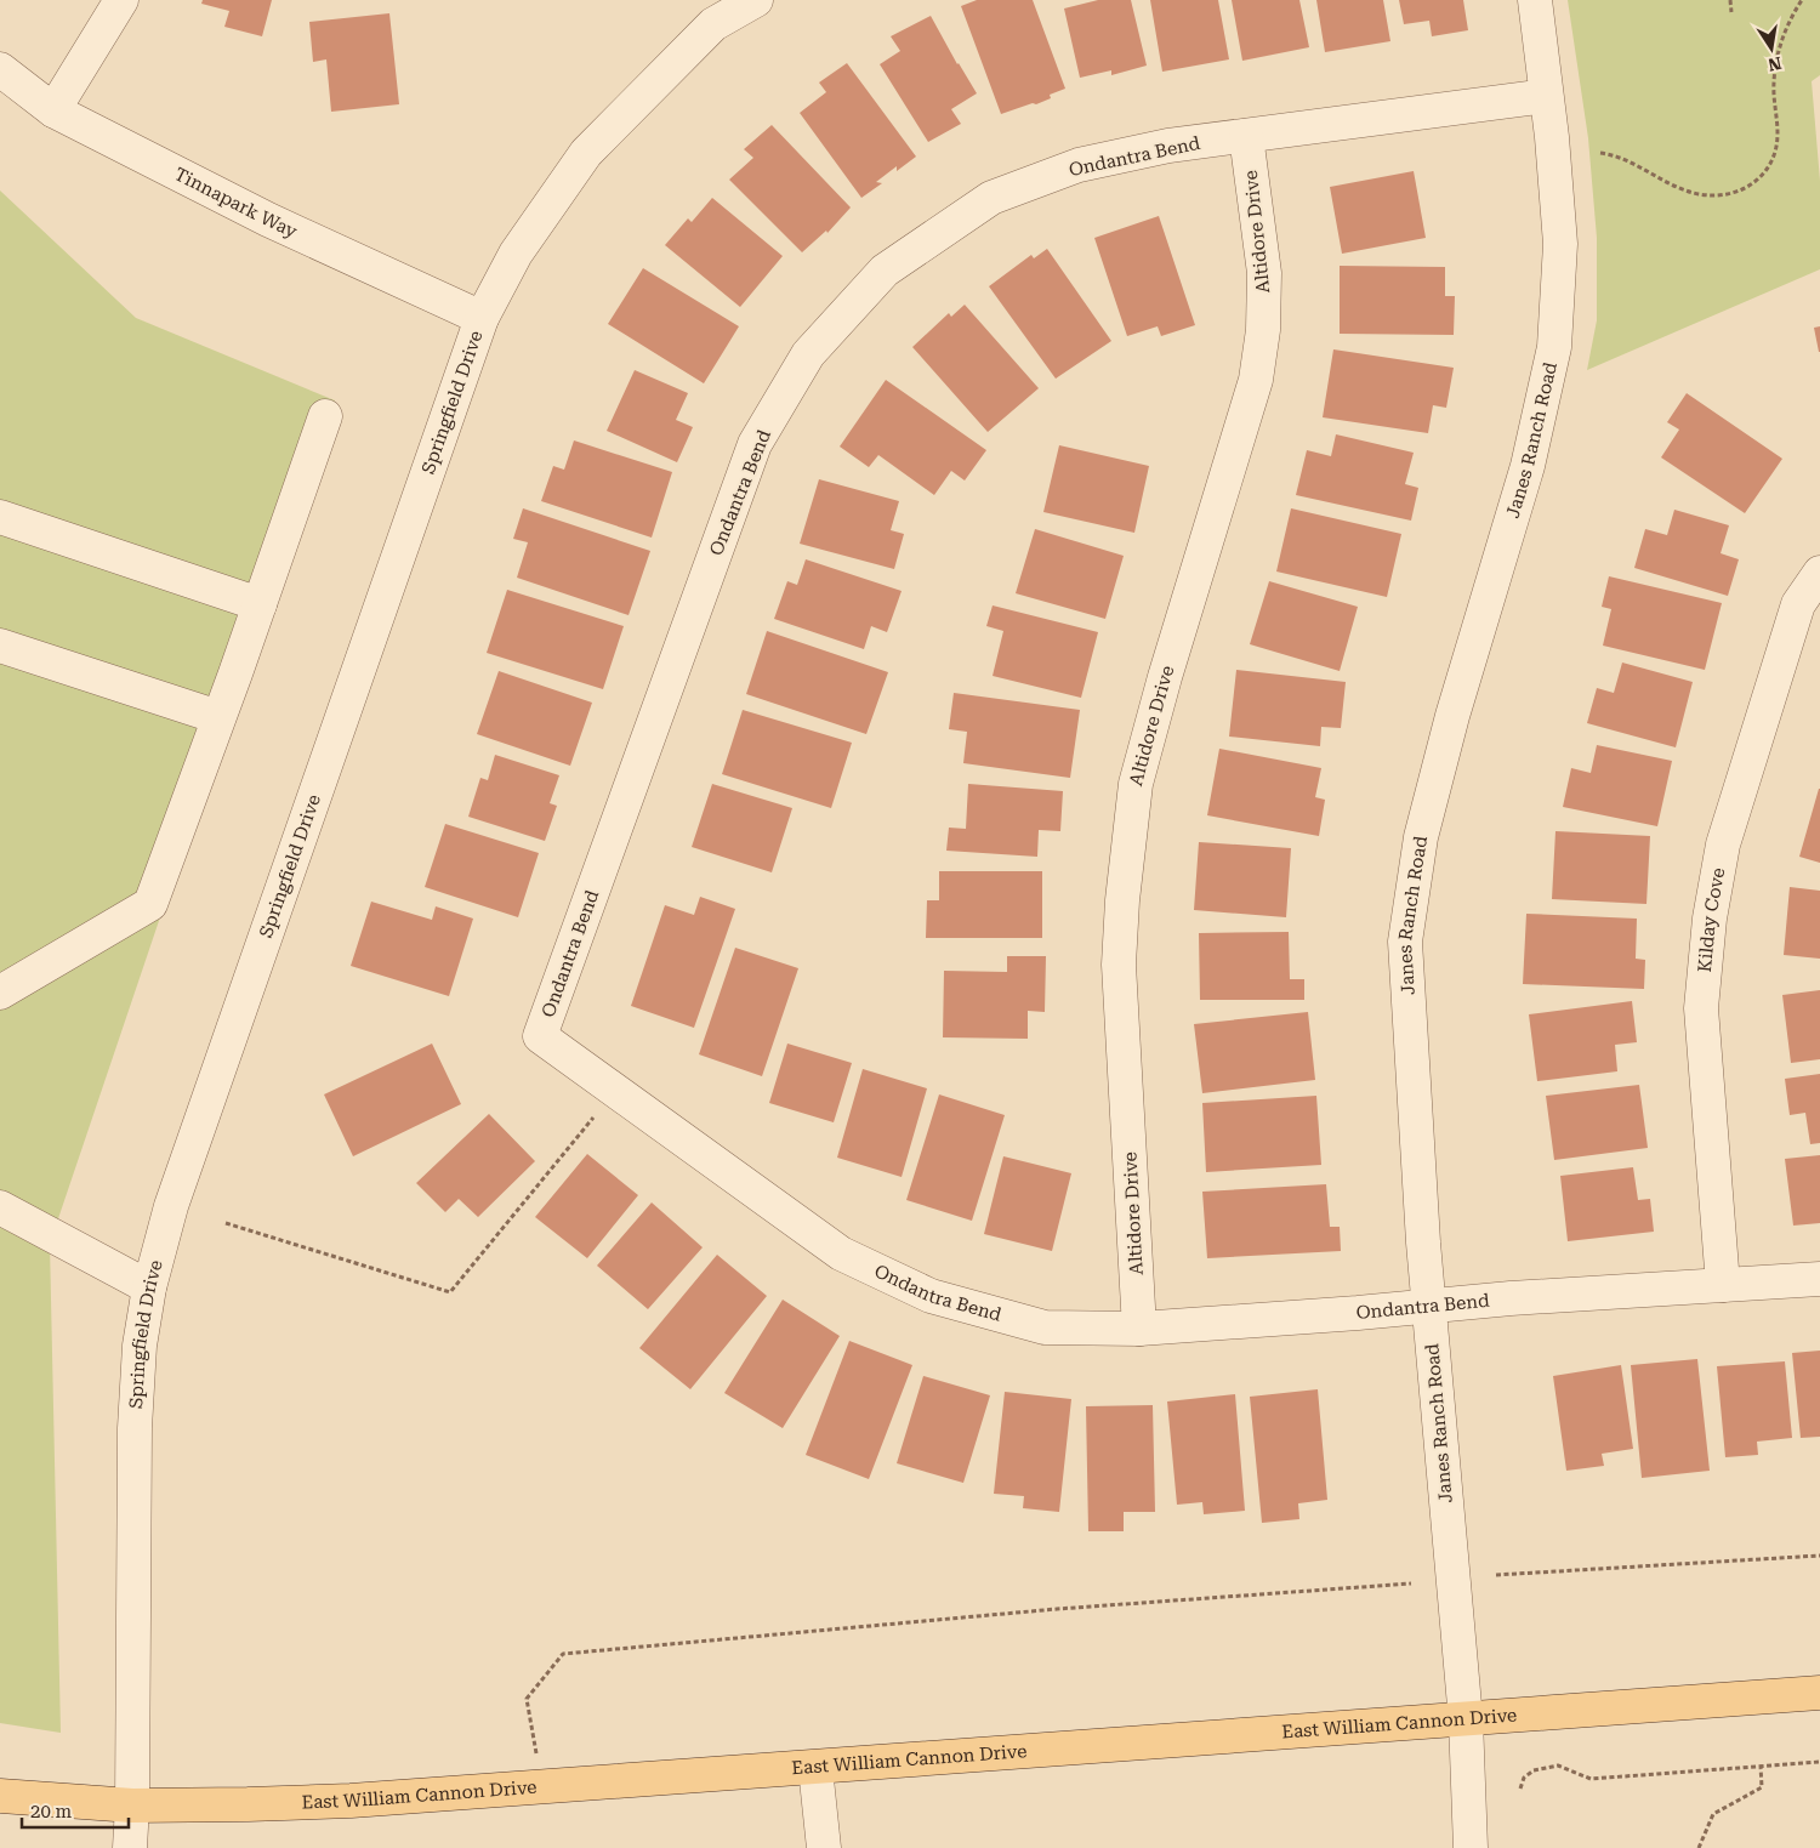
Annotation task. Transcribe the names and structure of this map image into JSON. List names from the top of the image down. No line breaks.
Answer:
{"streets":{"main road":["East William Cannon Drive"],"street":["Ondantra Bend","Tinnapark Way","Altidore Drive","Springfield Drive","Janes Ranch Road","Kilday Cove"]},"crossings":[["Ondantra Bend","Altidore Drive"],["Ondantra Bend","Janes Ranch Road"],["Ondantra Bend","Kilday Cove"],["Tinnapark Way","Springfield Drive"],["Springfield Drive","East William Cannon Drive"],["Janes Ranch Road","East William Cannon Drive"]],"scale_bar":"20 m","north":"bottom"}
